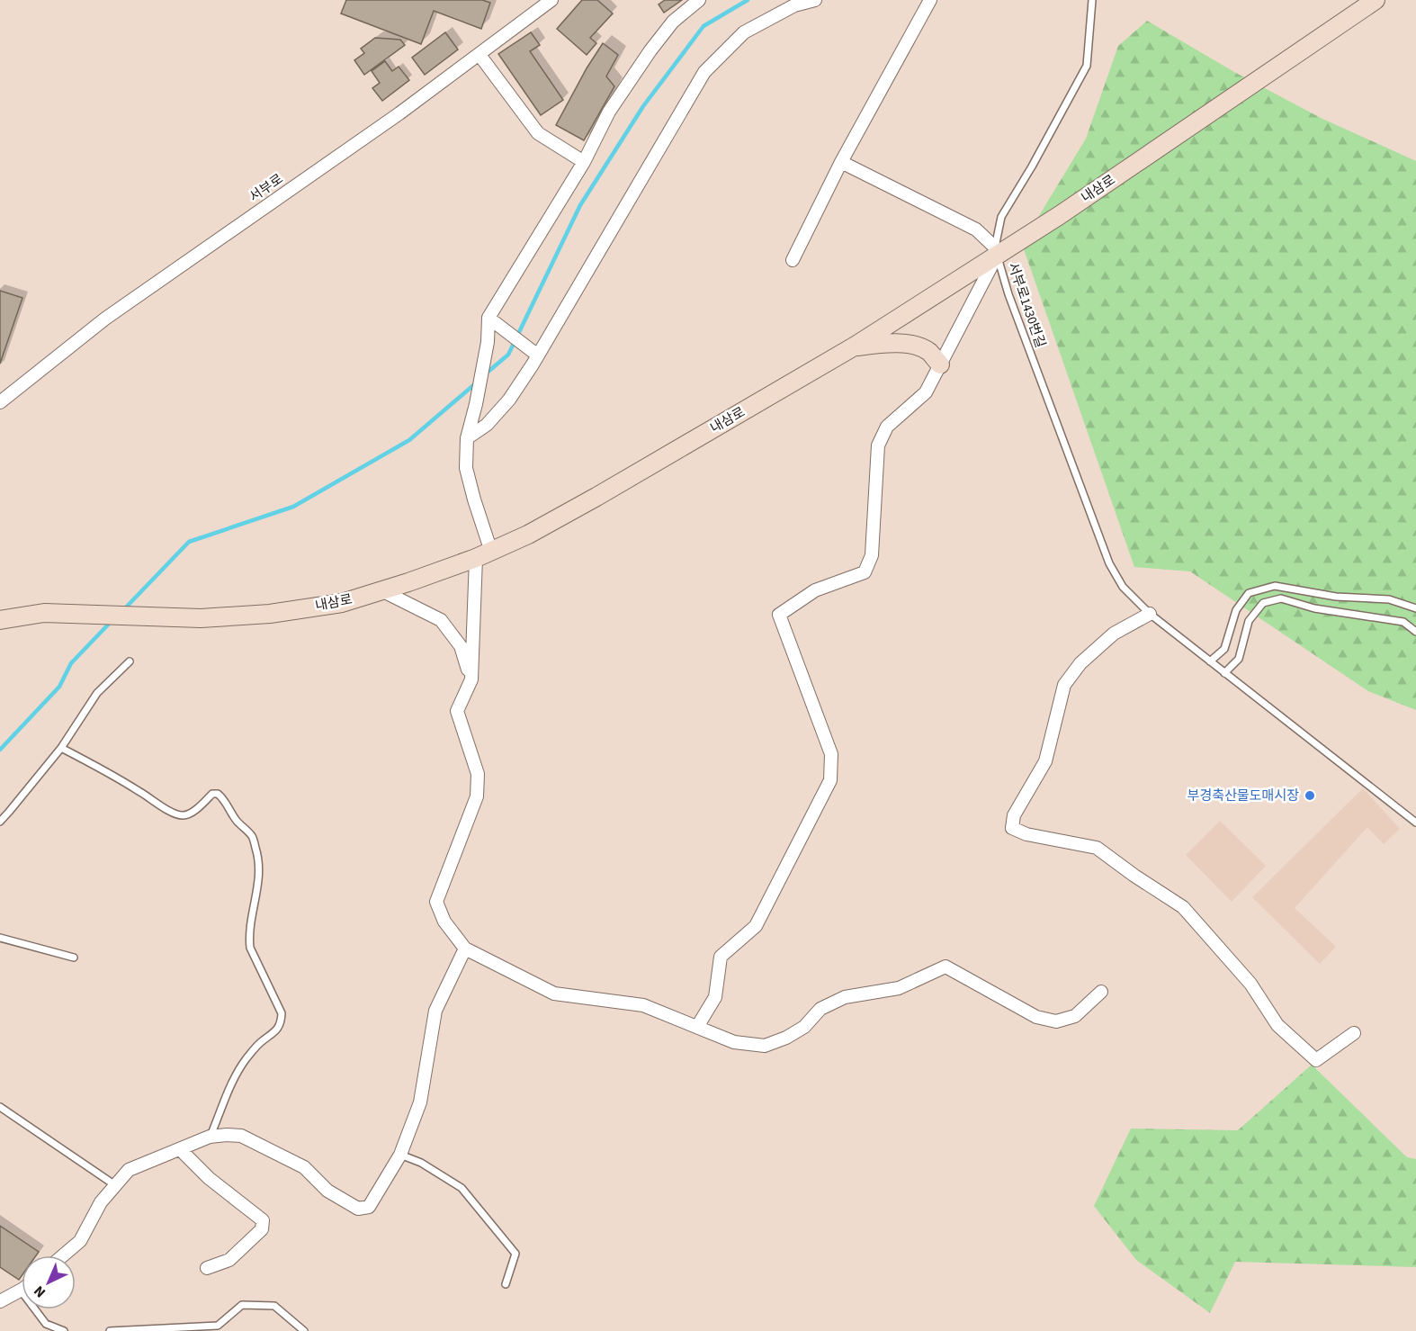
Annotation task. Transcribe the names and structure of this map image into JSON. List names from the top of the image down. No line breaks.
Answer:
{"streets":{"main road":["내삼로"],"street":["서부로"],"lane":["서부로1430번길"]},"crossings":[["내삼로","서부로1430번길"]],"places":["부경축산물도매시장"],"north":"bottom left"}
